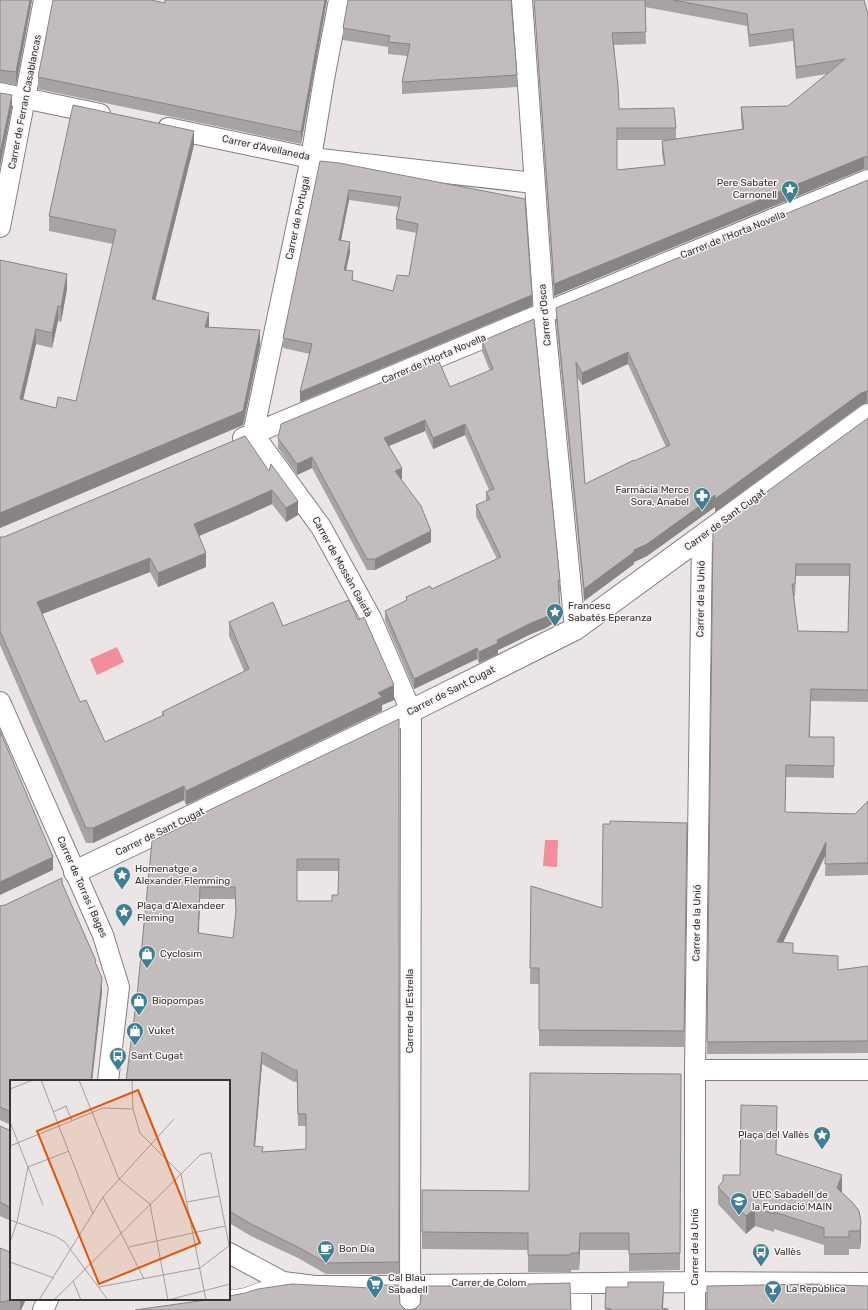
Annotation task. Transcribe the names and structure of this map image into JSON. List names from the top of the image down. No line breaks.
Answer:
{"streets":{"street":["Carrer de Ferran Casablancas","Carrer d'Avellaneda","Carrer de Portugal","Carrer de l'Horta Novella","Carrer d'Osca","Carrer de Sant Cugat","Carrer de Mossèn Gaietà","Carrer de la Unió","Carrer de Torras i Bages","Carrer de l'Estrella","Carrer de Colom"]},"crossings":[["Carrer d'Avellaneda","Carrer de Portugal"],["Carrer d'Avellaneda","Carrer d'Osca"],["Carrer de Portugal","Carrer de l'Horta Novella"],["Carrer de Portugal","Carrer de Mossèn Gaietà"],["Carrer de l'Horta Novella","Carrer d'Osca"],["Carrer de l'Horta Novella","Carrer de Mossèn Gaietà"],["Carrer d'Osca","Carrer de Sant Cugat"],["Carrer de Sant Cugat","Carrer de Mossèn Gaietà"],["Carrer de Sant Cugat","Carrer de la Unió"],["Carrer de Sant Cugat","Carrer de Torras i Bages"],["Carrer de Sant Cugat","Carrer de l'Estrella"],["Carrer de Mossèn Gaietà","Carrer de l'Estrella"],["Carrer de la Unió","Carrer de Colom"],["Carrer de l'Estrella","Carrer de Colom"]],"places":{"place":["Pere Sabater Carnonell","Francesc Sabatés Eperanza","Homenatge a Alexander Flemming","Plaça d'Alexandeer Fleming","Plaça del Vallès"],"pharmacy":["Farmàcia Merce Sora, Anabel"],"shop":["Cyclosim","Biopompas","Vuket"],"bus stop":["Sant Cugat","Vallès"],"school or university":["UEC Sabadell de la Fundació MAIN"],"cafe":["Bon Día"],"supermarket":["Cal Blau Sabadell"],"bar":["La República"]}}
